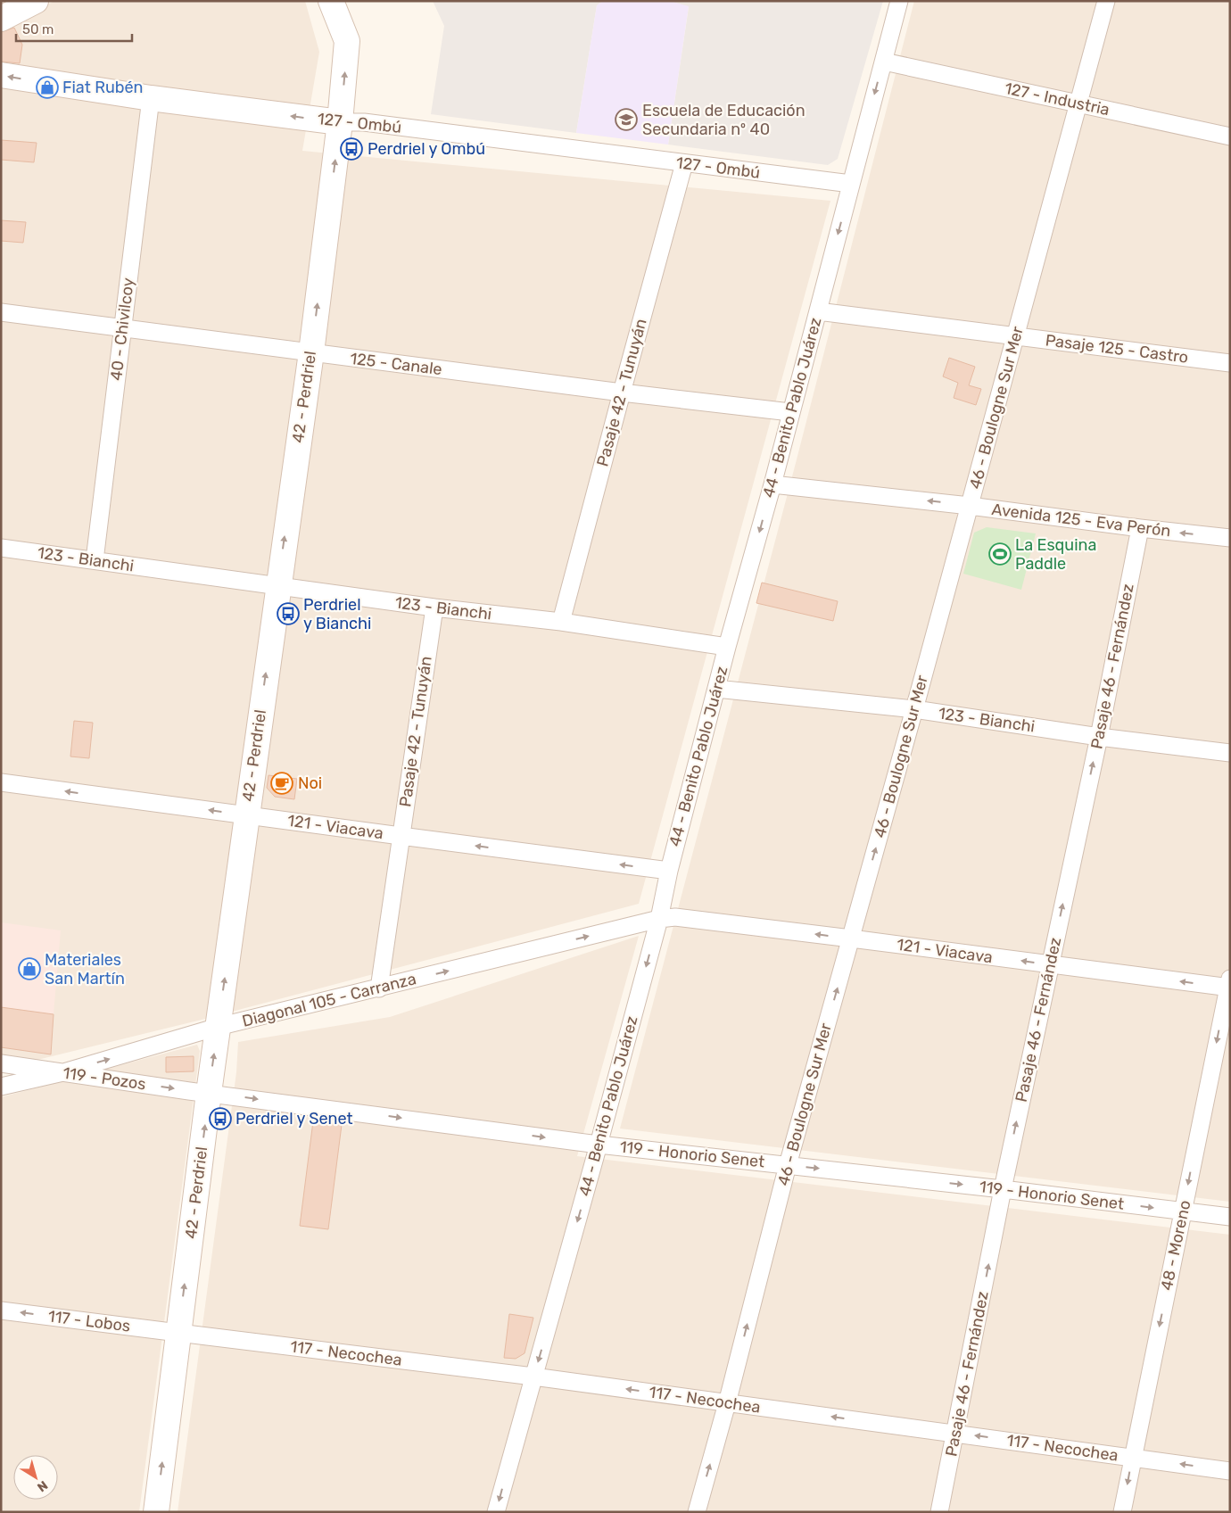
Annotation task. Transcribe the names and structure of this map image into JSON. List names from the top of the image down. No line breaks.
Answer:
{"streets":{"street":["127 - Industria","127 - Ombú","40 - Chivilcoy","Pasaje 125 - Castro","125 - Canale","Pasaje 42 - Tunuyán","42 - Perdriel","44 - Benito Pablo Juárez","46 - Boulogne Sur Mer","Avenida 125 - Eva Perón","123 - Bianchi","Pasaje 46 - Fernández","121 - Viacava","Diagonal 105 - Carranza","119 - Pozos","119 - Honorio Senet","48 - Moreno","117 - Lobos","117 - Necochea"]},"crossings":[["127 - Industria","44 - Benito Pablo Juárez"],["127 - Industria","46 - Boulogne Sur Mer"],["127 - Ombú","40 - Chivilcoy"],["127 - Ombú","Pasaje 42 - Tunuyán"],["127 - Ombú","42 - Perdriel"],["127 - Ombú","44 - Benito Pablo Juárez"],["40 - Chivilcoy","125 - Canale"],["40 - Chivilcoy","123 - Bianchi"],["Pasaje 125 - Castro","44 - Benito Pablo Juárez"],["Pasaje 125 - Castro","46 - Boulogne Sur Mer"],["125 - Canale","Pasaje 42 - Tunuyán"],["125 - Canale","42 - Perdriel"],["125 - Canale","44 - Benito Pablo Juárez"],["Pasaje 42 - Tunuyán","123 - Bianchi"],["Pasaje 42 - Tunuyán","121 - Viacava"],["Pasaje 42 - Tunuyán","Diagonal 105 - Carranza"],["42 - Perdriel","123 - Bianchi"],["42 - Perdriel","121 - Viacava"],["42 - Perdriel","Diagonal 105 - Carranza"],["42 - Perdriel","119 - Pozos"],["42 - Perdriel","119 - Honorio Senet"],["42 - Perdriel","117 - Lobos"],["42 - Perdriel","117 - Necochea"],["44 - Benito Pablo Juárez","Avenida 125 - Eva Perón"],["44 - Benito Pablo Juárez","123 - Bianchi"],["44 - Benito Pablo Juárez","121 - Viacava"],["44 - Benito Pablo Juárez","Diagonal 105 - Carranza"],["44 - Benito Pablo Juárez","119 - Honorio Senet"],["44 - Benito Pablo Juárez","117 - Necochea"],["46 - Boulogne Sur Mer","Avenida 125 - Eva Perón"],["46 - Boulogne Sur Mer","123 - Bianchi"],["46 - Boulogne Sur Mer","121 - Viacava"],["46 - Boulogne Sur Mer","119 - Honorio Senet"],["46 - Boulogne Sur Mer","117 - Necochea"],["Avenida 125 - Eva Perón","Pasaje 46 - Fernández"],["123 - Bianchi","Pasaje 46 - Fernández"],["Pasaje 46 - Fernández","121 - Viacava"],["Pasaje 46 - Fernández","119 - Honorio Senet"],["Pasaje 46 - Fernández","117 - Necochea"],["121 - Viacava","Diagonal 105 - Carranza"],["121 - Viacava","48 - Moreno"],["Diagonal 105 - Carranza","119 - Pozos"],["119 - Pozos","119 - Honorio Senet"],["119 - Honorio Senet","48 - Moreno"],["48 - Moreno","117 - Necochea"],["117 - Lobos","117 - Necochea"]],"one_way":["127 - Ombú","42 - Perdriel","44 - Benito Pablo Juárez","46 - Boulogne Sur Mer","Avenida 125 - Eva Perón","Pasaje 46 - Fernández","121 - Viacava","Diagonal 105 - Carranza","119 - Pozos","119 - Honorio Senet","48 - Moreno","117 - Lobos","117 - Necochea"],"places":{"shop":["Fiat Rubén","Materiales San Martín"],"school or university":["Escuela de Educación Secundaria nº 40"],"bus stop":["Perdriel y Ombú","Perdriel y Bianchi","Perdriel y Senet"],"sports":["La Esquina Paddle"],"cafe":["Noi"]},"scale_bar":"50 m","north":"bottom right"}
